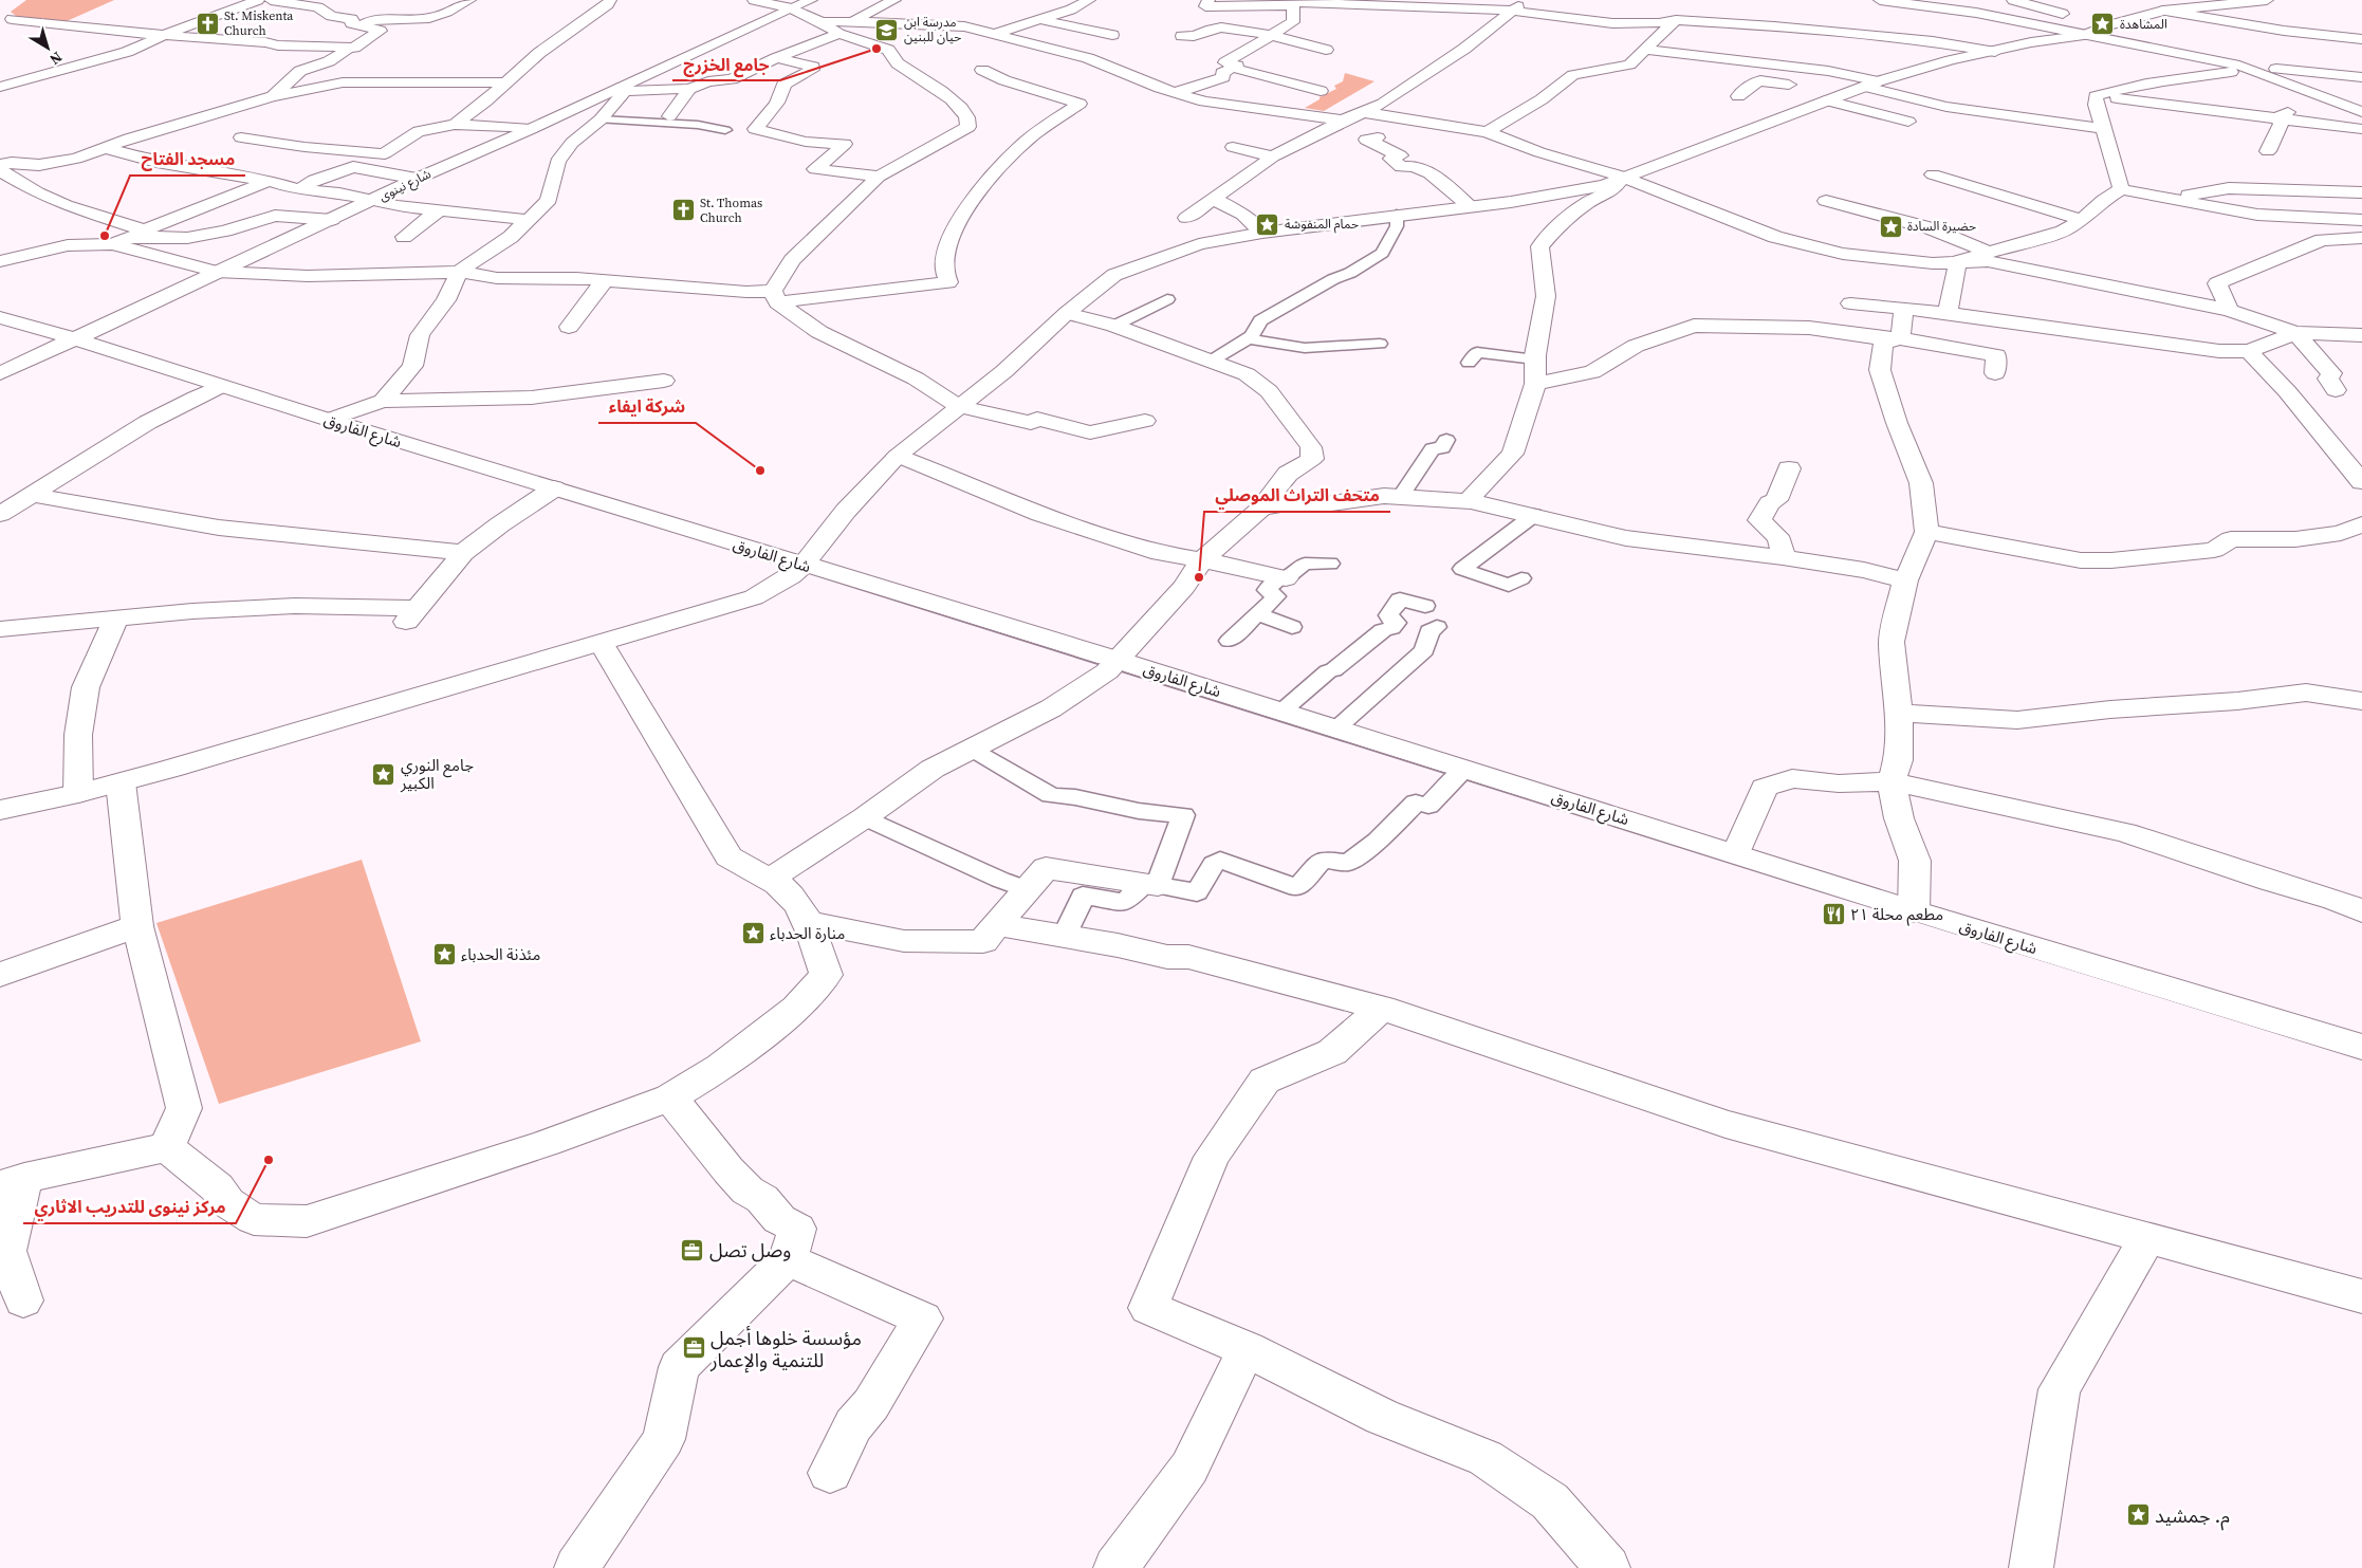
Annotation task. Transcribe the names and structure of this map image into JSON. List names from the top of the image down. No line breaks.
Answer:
{"streets":{"street":["شارع نينوى","شارع الفاروق"]},"crossings":[["شارع نينوى","شارع الفاروق"]],"places":{"church":["St. Miskenta Church","St. Thomas Church"],"place":["المشاهدة","حمام المنفوشة","حضيرة السادة","جامع النوري الكبير","منارة الحدباء","مئذنة الحدباء","م. جمشيد"],"school or university":["مدرسة ابن حيان للبنين"],"other":["جامع الخزرج","مسجد الفتاح","شركة ايفاء","متحف التراث الموصلي","مركز نينوى للتدريب الاثاري"],"restaurant":["مطعم محلة ٢١"],"office":["وصل تصل","مؤسسة خلوها أجمل للتنمية والإعمار"]},"north":"bottom right"}
